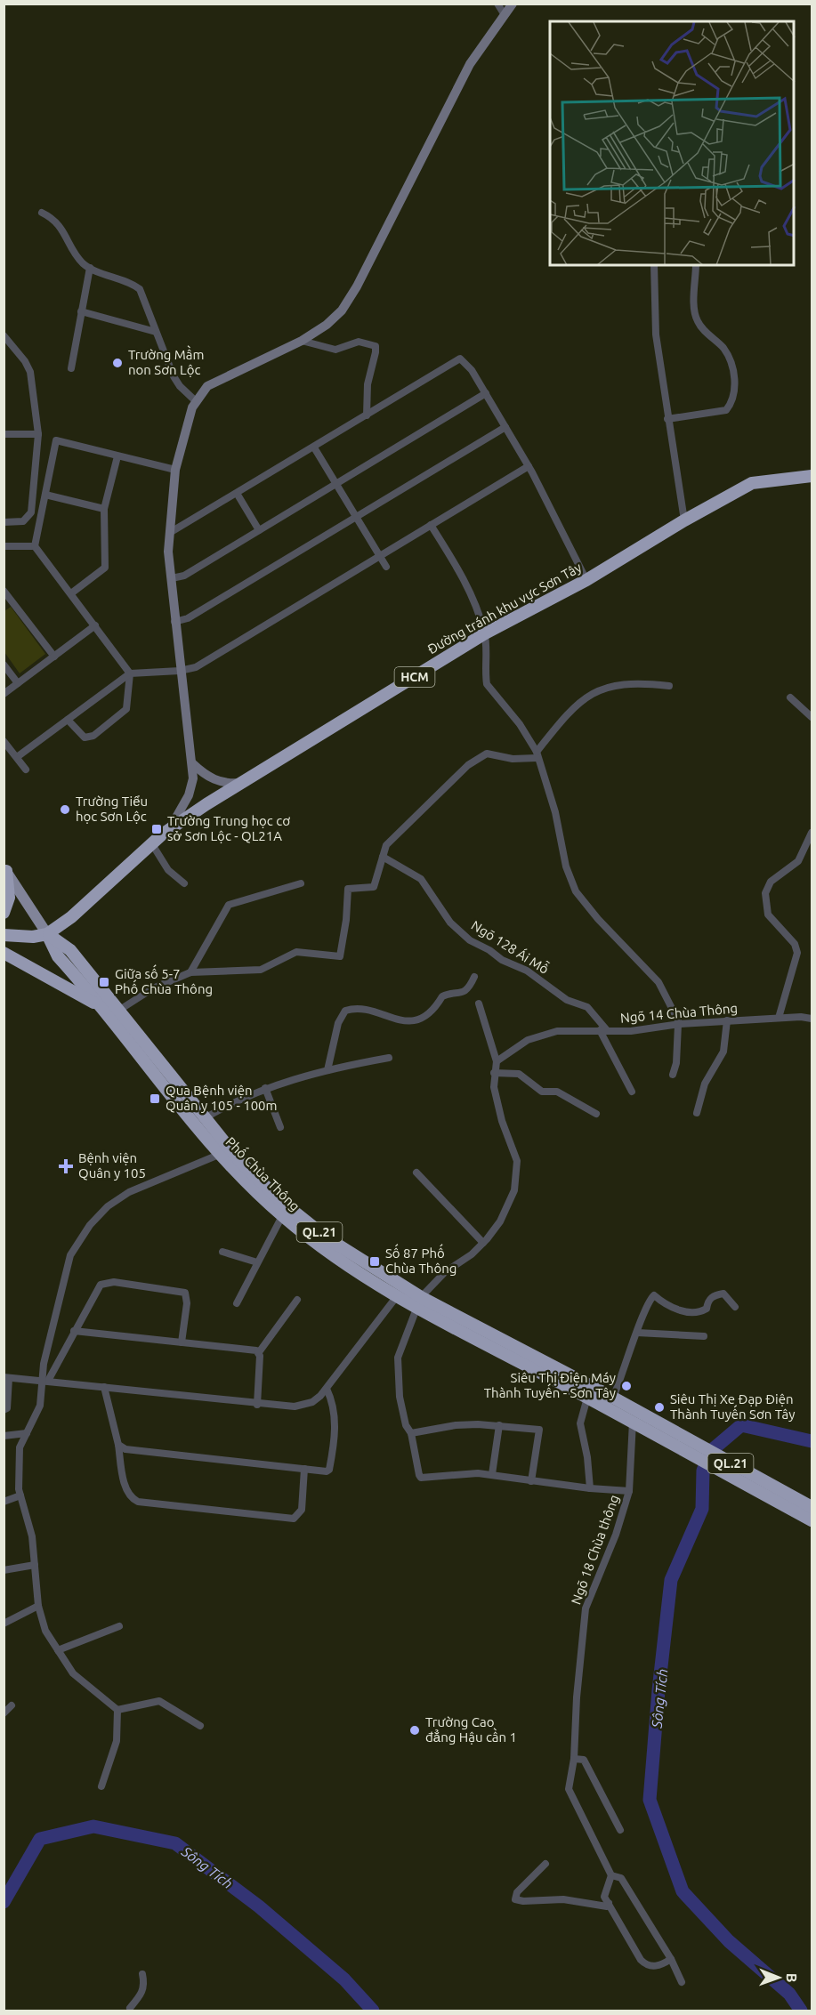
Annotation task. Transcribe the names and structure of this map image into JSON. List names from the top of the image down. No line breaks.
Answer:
{"streets":{"highway":["Đường tránh khu vực Sơn Tây","HCM","Phố Chùa Thông","QL.21"],"street":["Ngõ 128 Ái Mỗ","Ngõ 14 Chùa Thông","Ngõ 18 Chùa thông"]},"crossings":[["Đường tránh khu vực Sơn Tây","Phố Chùa Thông"],["Ngõ 128 Ái Mỗ","Ngõ 14 Chùa Thông"],["Phố Chùa Thông","Ngõ 18 Chùa thông"]],"water":["Sông Tích"],"places":{"other":["Trường Mầm non Sơn Lộc","Trường Tiểu học Sơn Lộc","Siêu Thị Điện Máy Thành Tuyến - Sơn Tây","Siêu Thị Xe Đạp Điện Thành Tuyến Sơn Tây","Trường Cao đẳng Hậu cần 1"],"transit":["Trường Trung học cơ sở Sơn Lộc - QL21A","Giữa số 5-7 Phố Chùa Thông","Qua Bệnh viện Quân y 105 - 100m","Số 87 Phố Chùa Thông"],"health":["Bệnh viện Quân y 105"]},"north":"right"}
